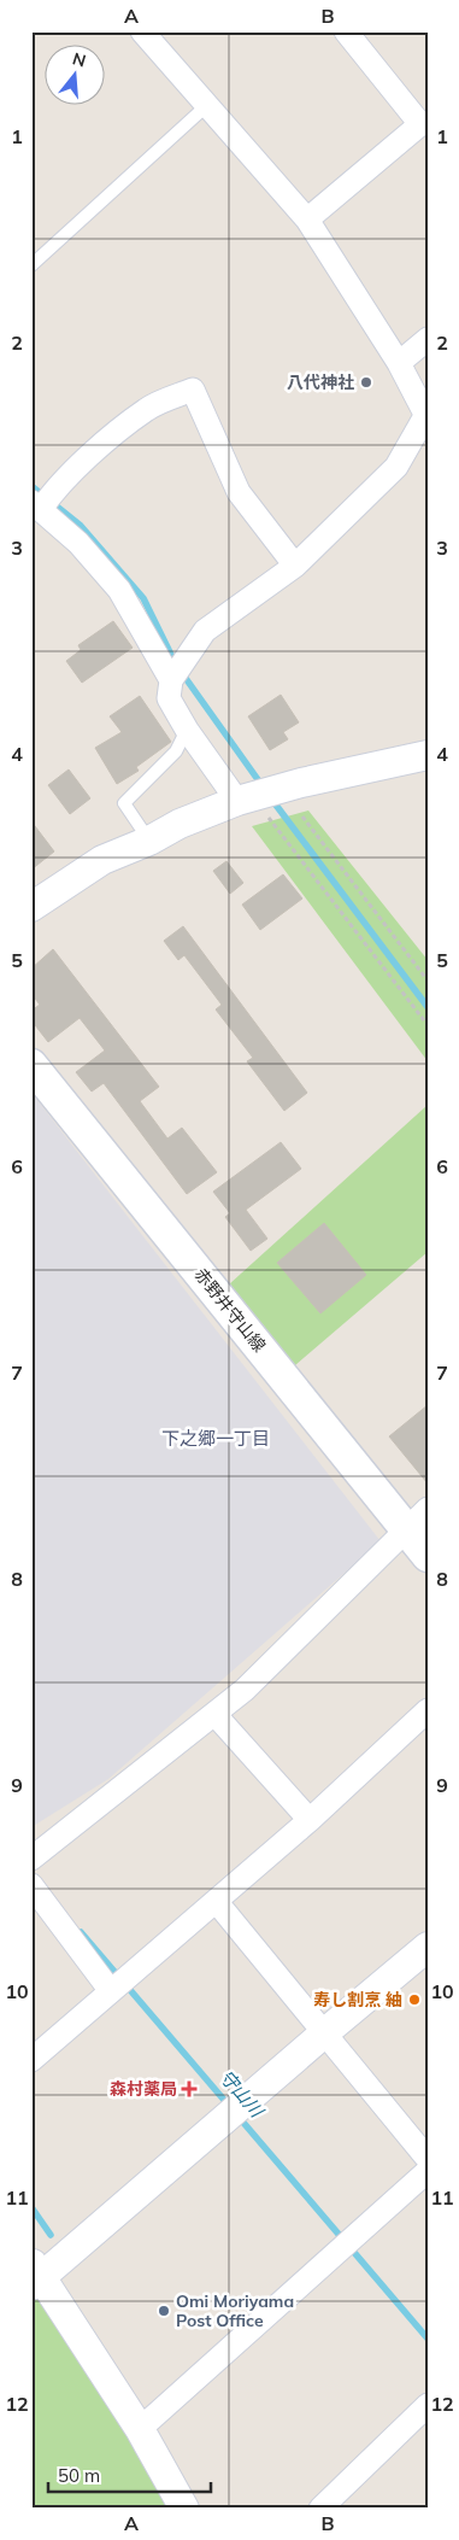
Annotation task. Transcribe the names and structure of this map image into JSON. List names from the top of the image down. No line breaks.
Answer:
{"streets":{"main road":["赤野井守山線"]},"districts":["下之郷一丁目"],"water":["守山川"],"places":{"other":["八代神社","寿し割烹 紬","Omi Moriyama Post Office"],"health":["森村薬局"]},"scale_bar":"50 m","north":"top","grid":{"columns":["A","B"],"rows":["1","2","3","4","5","6","7","8","9","10","11","12"]}}
